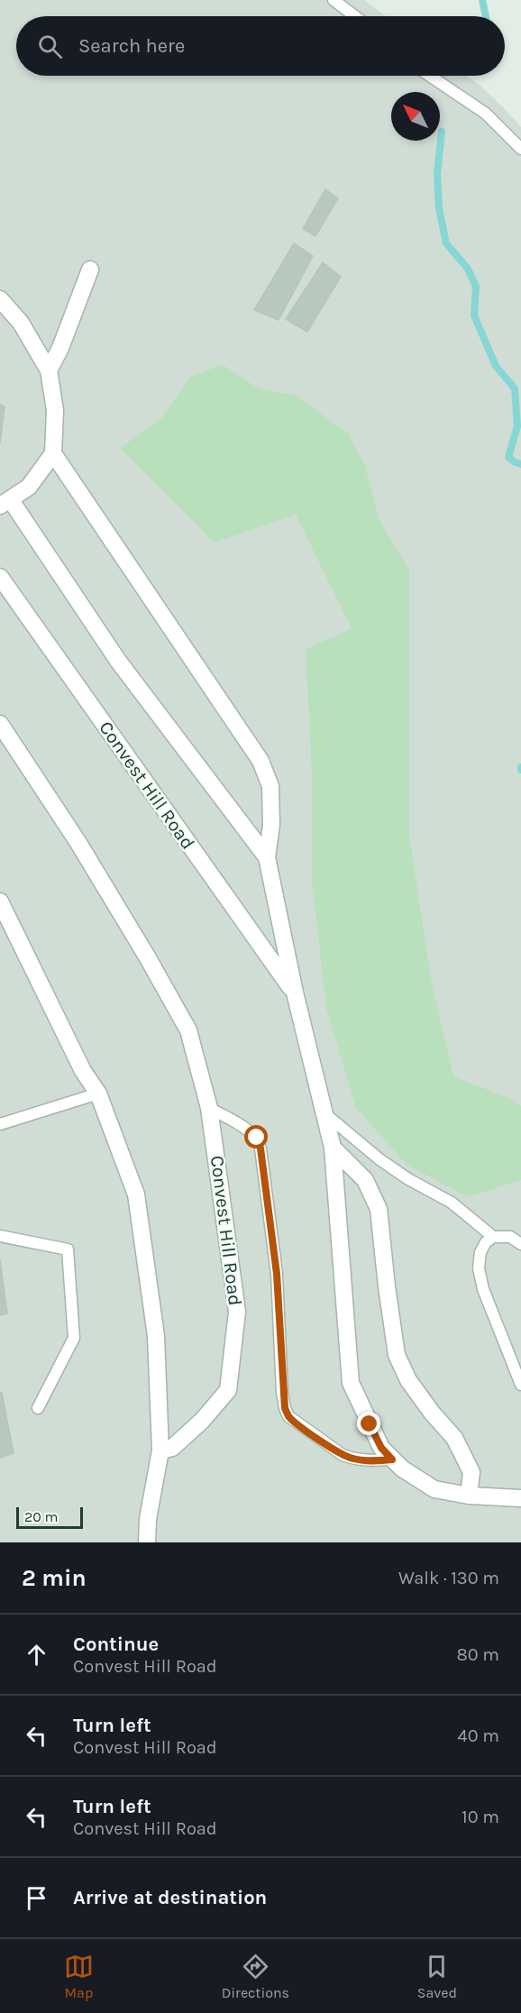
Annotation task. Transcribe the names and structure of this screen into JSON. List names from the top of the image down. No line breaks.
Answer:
{"streets":{"street":["Convest Hill Road"]},"scale_bar":"20 m","north":"top left","page":{"search":"Search here","scale":"20 m","heading":["2 min","Walk · 130 m"],"list":[["Continue","Convest Hill Road","80 m"],["Turn left","Convest Hill Road","40 m"],["Turn left","Convest Hill Road","10 m"],"Arrive at destination"],"nav":["Map","Directions","Saved"]}}
